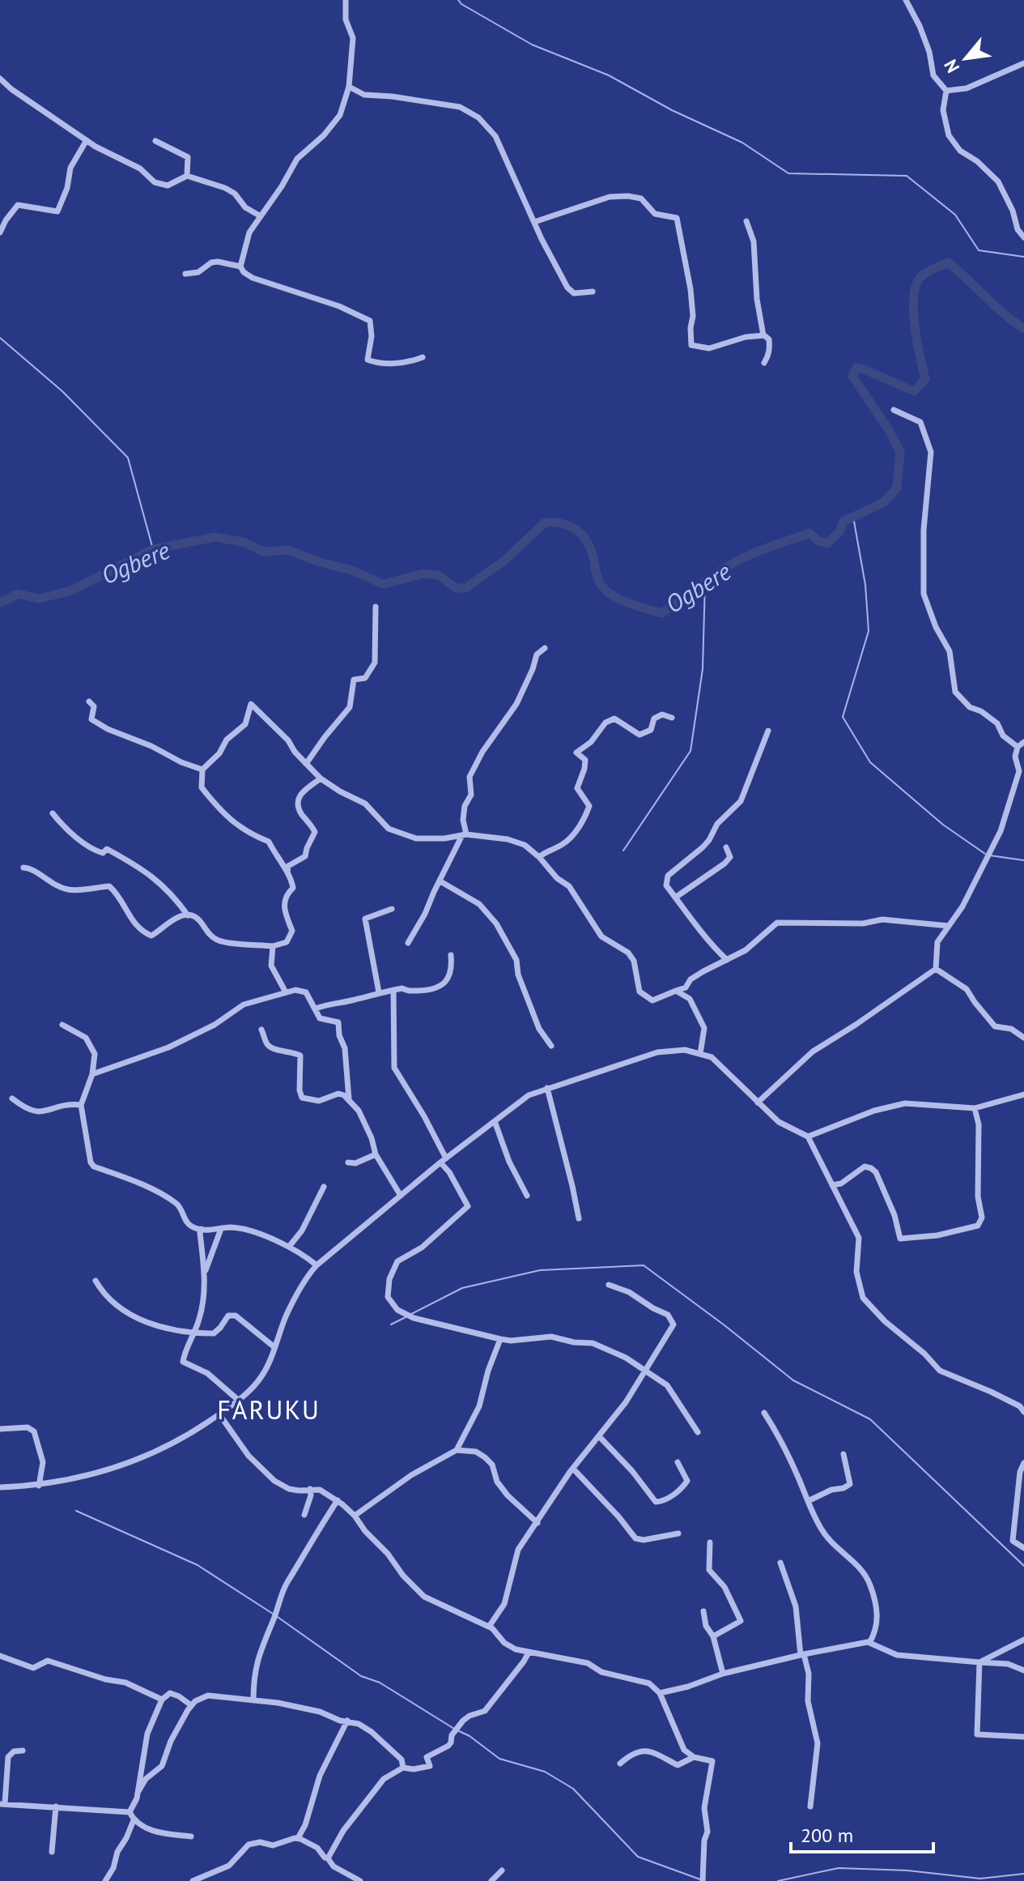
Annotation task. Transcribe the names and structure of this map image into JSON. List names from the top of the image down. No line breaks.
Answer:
{"districts":["FARUKU"],"water":["Ogbere"],"scale_bar":"200 m","north":"bottom left"}
